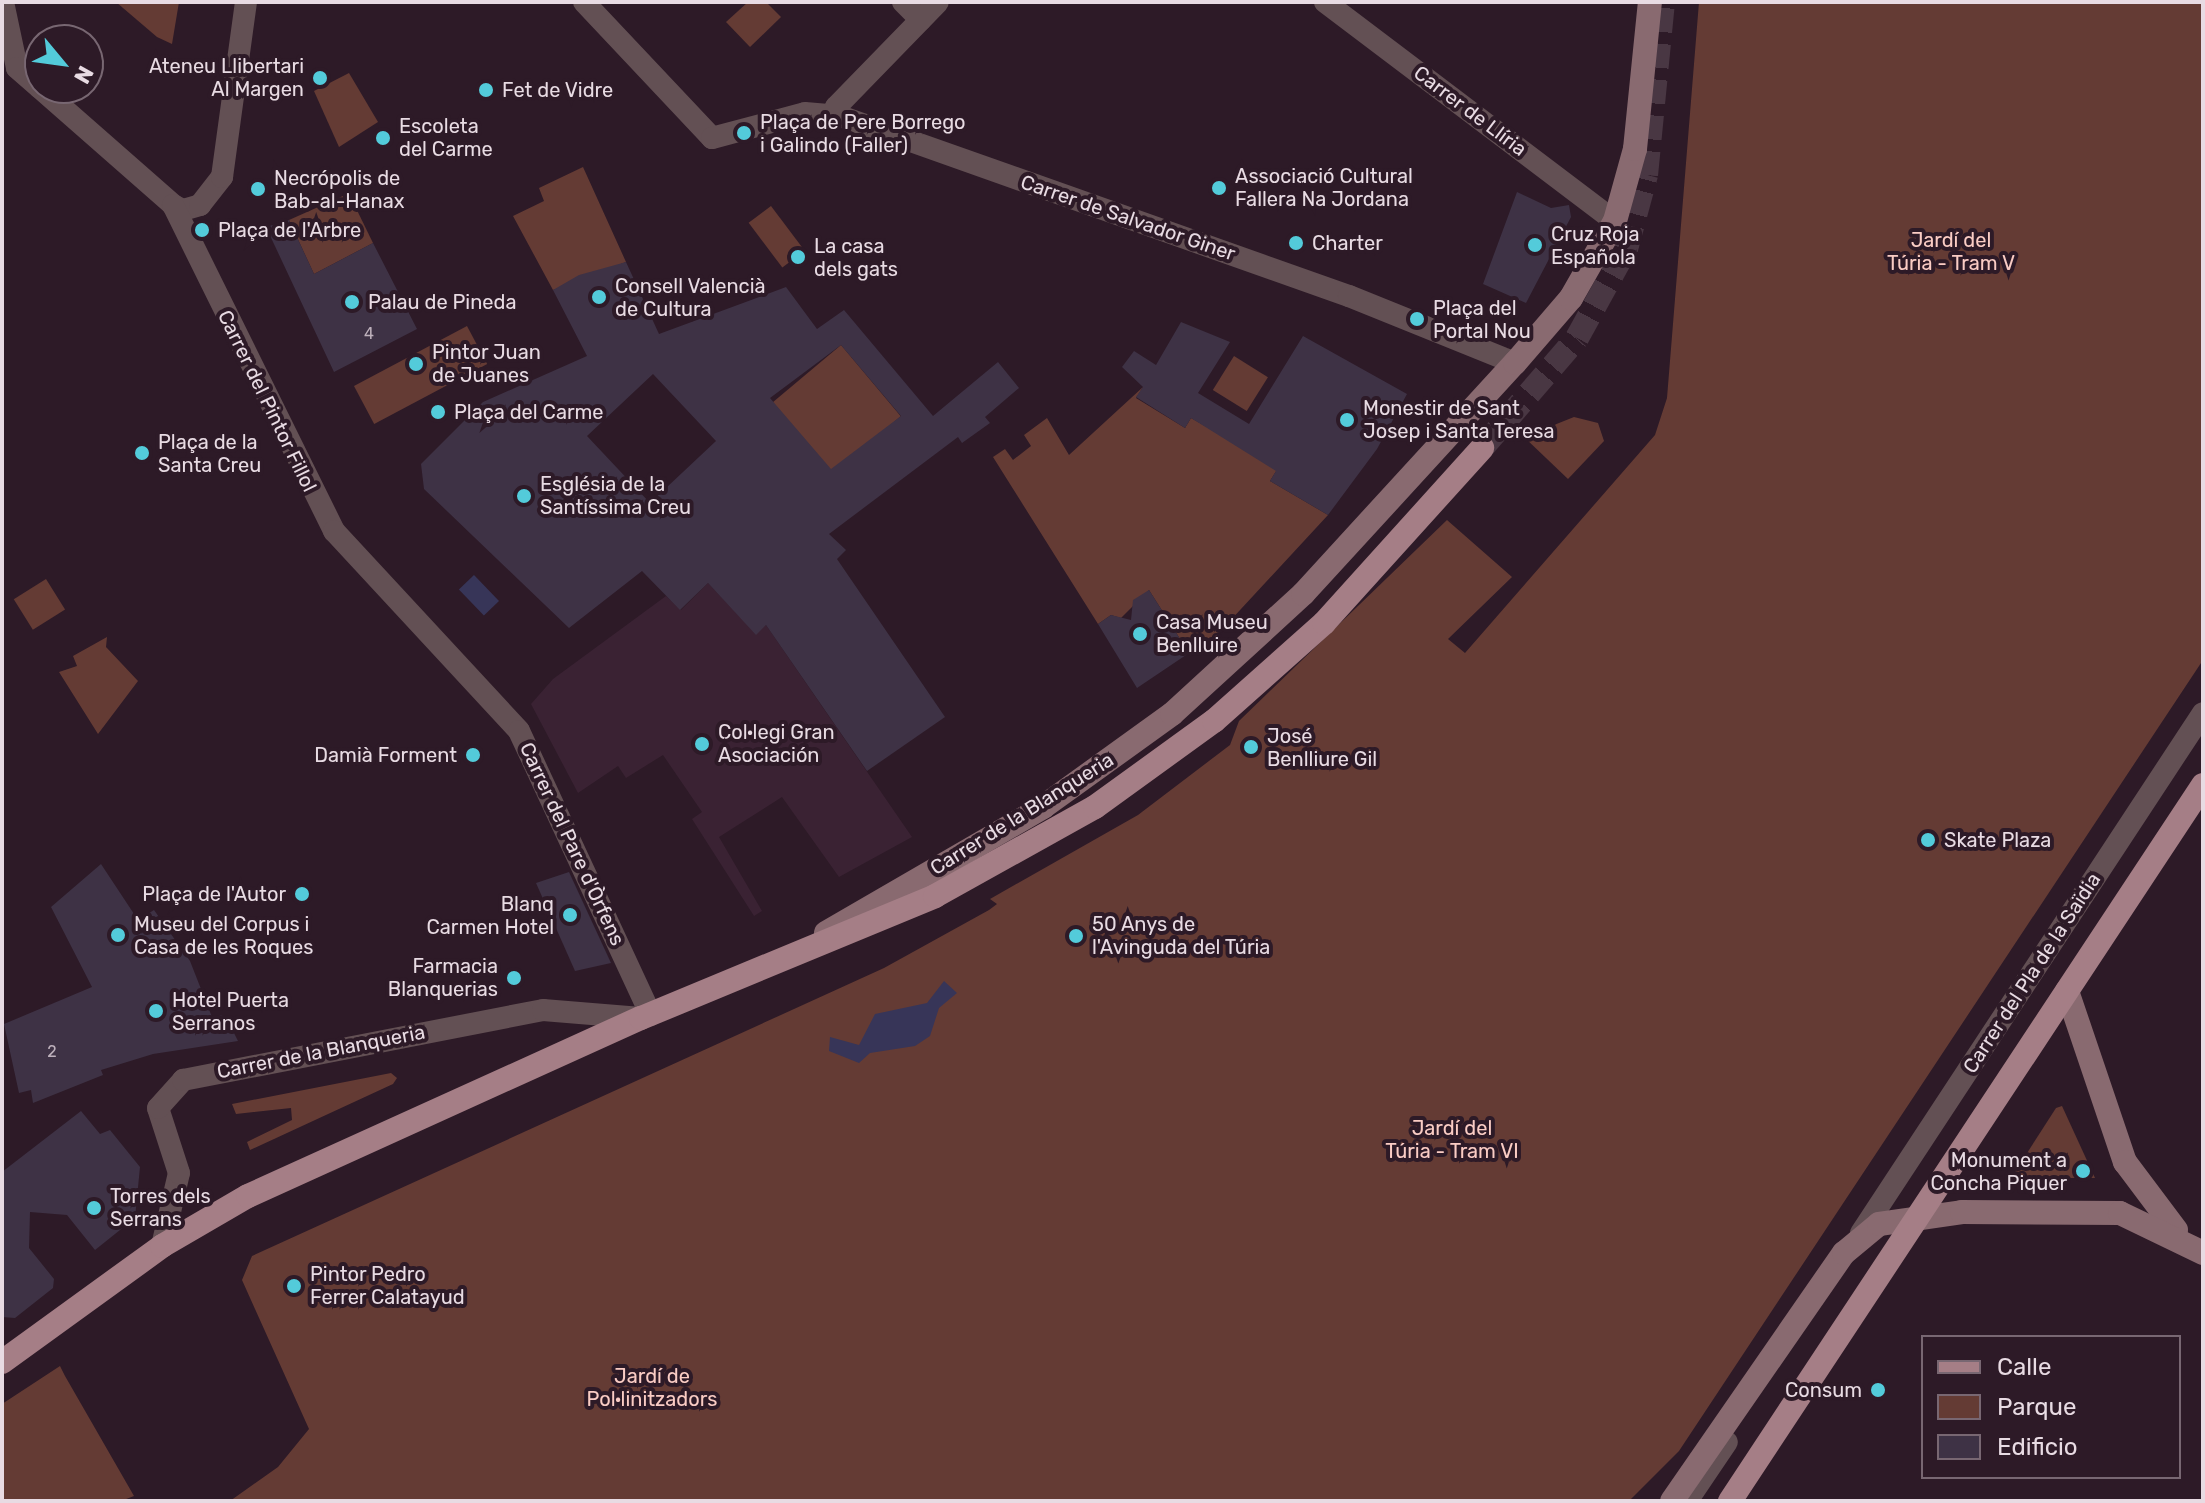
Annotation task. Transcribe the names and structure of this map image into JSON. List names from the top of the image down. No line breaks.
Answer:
{"streets":{"main road":["Carrer de la Blanqueria","Carrer del Pla de la Saïdia"],"street":["Carrer de Llíria","Carrer de Salvador Giner","Carrer del Pintor Fillol","Carrer del Pare d'Òrfens"]},"crossings":[["Carrer de Llíria","Carrer de la Blanqueria"],["Carrer de Salvador Giner","Carrer de la Blanqueria"],["Carrer del Pintor Fillol","Carrer del Pare d'Òrfens"],["Carrer de la Blanqueria","Carrer del Pare d'Òrfens"]],"parks":["Jardí del Túria - Tram V","Jardí del Túria - Tram VI","Jardí de Pol·linitzadors"],"places":["Ateneu Llibertari Al Margen","Fet de Vidre","Plaça de Pere Borrego i Galindo (Faller)","Escoleta del Carme","Associació Cultural Fallera Na Jordana","Necrópolis de Bab-al-Hanax","Plaça de l'Arbre","Charter","Cruz Roja Española","La casa dels gats","Consell Valencià de Cultura","Palau de Pineda","Plaça del Portal Nou","Pintor Juan de Juanes","Plaça del Carme","Monestir de Sant Josep i Santa Teresa","Plaça de la Santa Creu","Església de la Santíssima Creu","Casa Museu Benlluire","Col·legi Gran Asociación","José Benlliure Gil","Damià Forment","Skate Plaza","Plaça de l'Autor","Blanq Carmen Hotel","Museu del Corpus i Casa de les Roques","50 Anys de l'Avinguda del Túria","Farmacia Blanquerias","Hotel Puerta Serranos","Monument a Concha Piquer","Torres dels Serrans","Pintor Pedro Ferrer Calatayud","Consum"],"house_numbers":["4","2"],"legend":["Calle","Parque","Edificio"],"north":"bottom right"}
